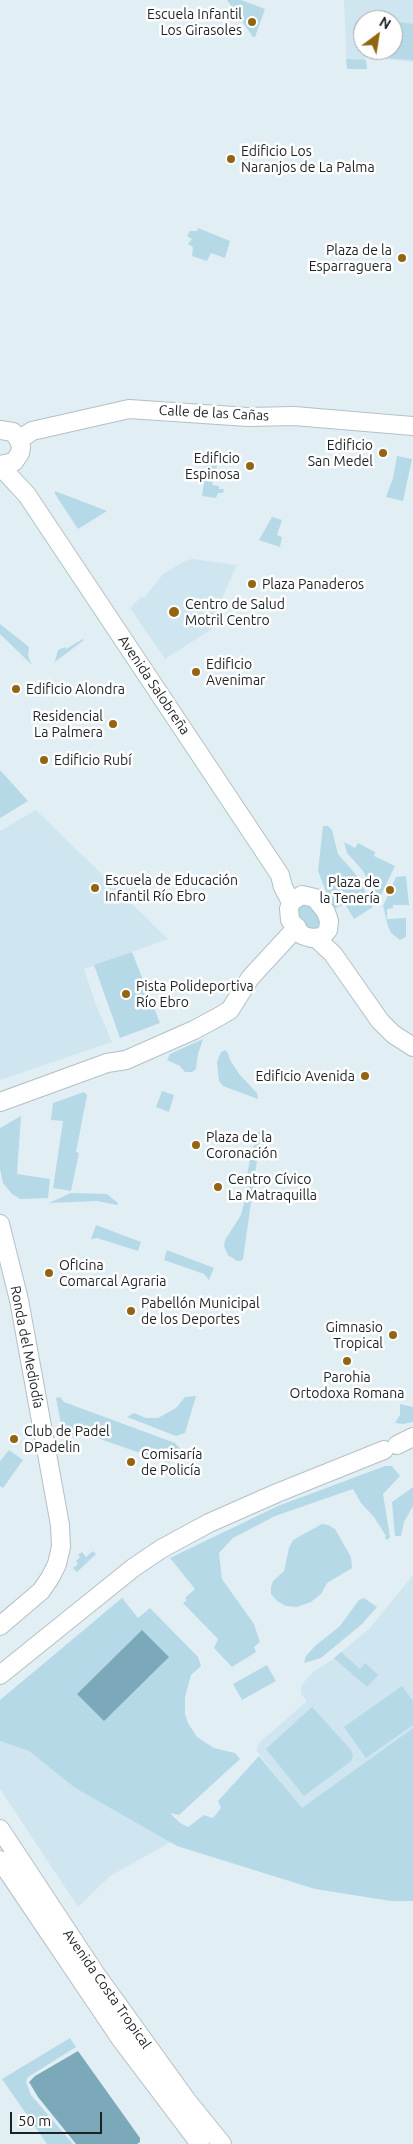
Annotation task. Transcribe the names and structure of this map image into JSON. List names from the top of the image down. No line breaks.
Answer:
{"streets":{"main road":["Calle de las Cañas","Avenida Salobreña","Ronda del Mediodía","Avenida Costa Tropical"]},"crossings":[["Calle de las Cañas","Avenida Salobreña"]],"places":["Escuela Infantil Los Girasoles","Edificio Los Naranjos de La Palma","Plaza de la Esparraguera","Edificio San Medel","Edificio Espinosa","Plaza Panaderos","Centro de Salud Motril Centro","Edificio Avenimar","Edificio Alondra","Residencial La Palmera","Edificio Rubí","Escuela de Educación Infantil Río Ebro","Plaza de la Tenería","Pista Polideportiva Río Ebro","Edificio Avenida","Plaza de la Coronación","Centro Cívico La Matraquilla","Oficina Comarcal Agraria","Pabellón Municipal de los Deportes","Gimnasio Tropical","Parohia Ortodoxa Romana","Club de Padel DPadelin","Comisaría de Policía"],"scale_bar":"50 m","north":"top right"}
